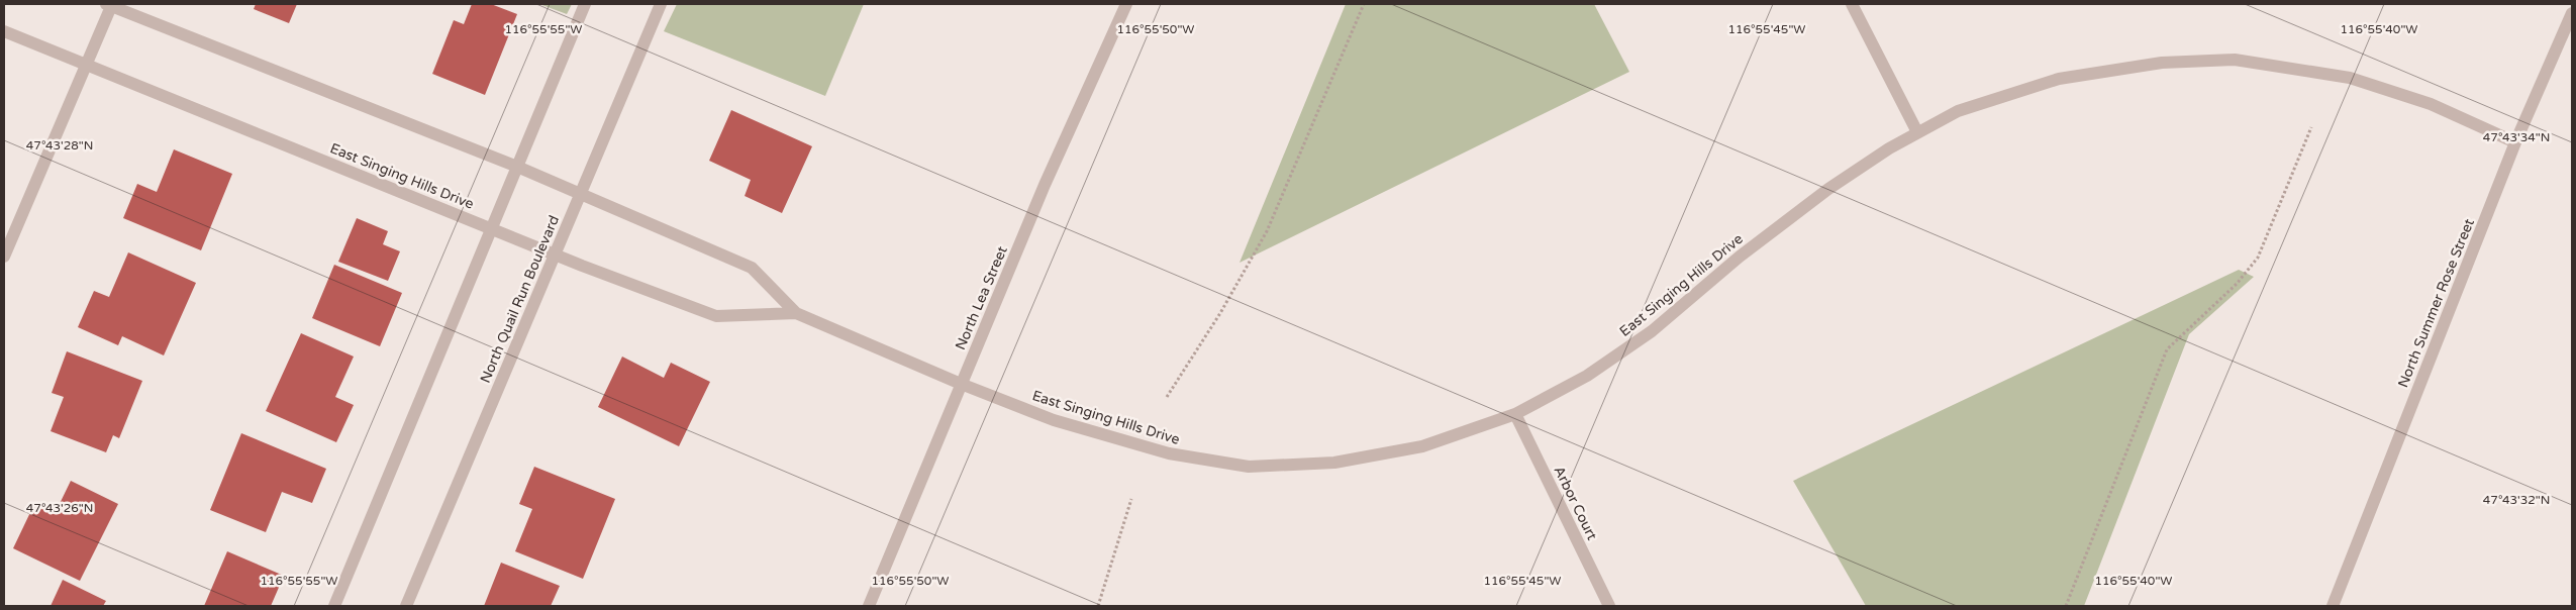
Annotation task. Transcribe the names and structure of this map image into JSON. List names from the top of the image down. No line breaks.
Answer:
{"streets":{"street":["East Singing Hills Drive","North Lea Street","North Quail Run Boulevard","North Summer Rose Street","Arbor Court"]},"crossings":[["East Singing Hills Drive","North Lea Street"],["East Singing Hills Drive","North Quail Run Boulevard"],["East Singing Hills Drive","North Summer Rose Street"],["East Singing Hills Drive","Arbor Court"]],"coordinates":["116°55'55\"W","116°55'50\"W","116°55'45\"W","116°55'40\"W","47°43'34\"N","47°43'28\"N","47°43'32\"N","47°43'26\"N"]}
